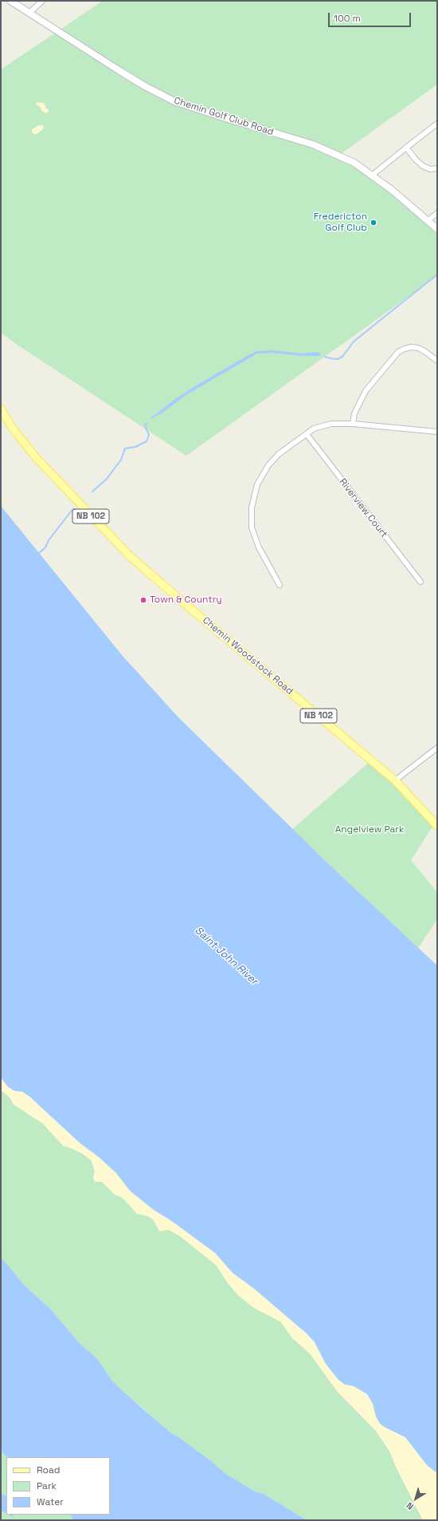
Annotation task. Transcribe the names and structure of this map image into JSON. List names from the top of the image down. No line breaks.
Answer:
{"streets":{"main road":["NB 102","Chemin Woodstock Road"],"street":["Chemin Golf Club Road","Riverview Court"]},"water":["Saint John River"],"parks":["Angelview Park"],"places":["Fredericton Golf Club","Town & Country"],"legend":["Road","Park","Water"],"scale_bar":"100 m","north":"bottom left"}
